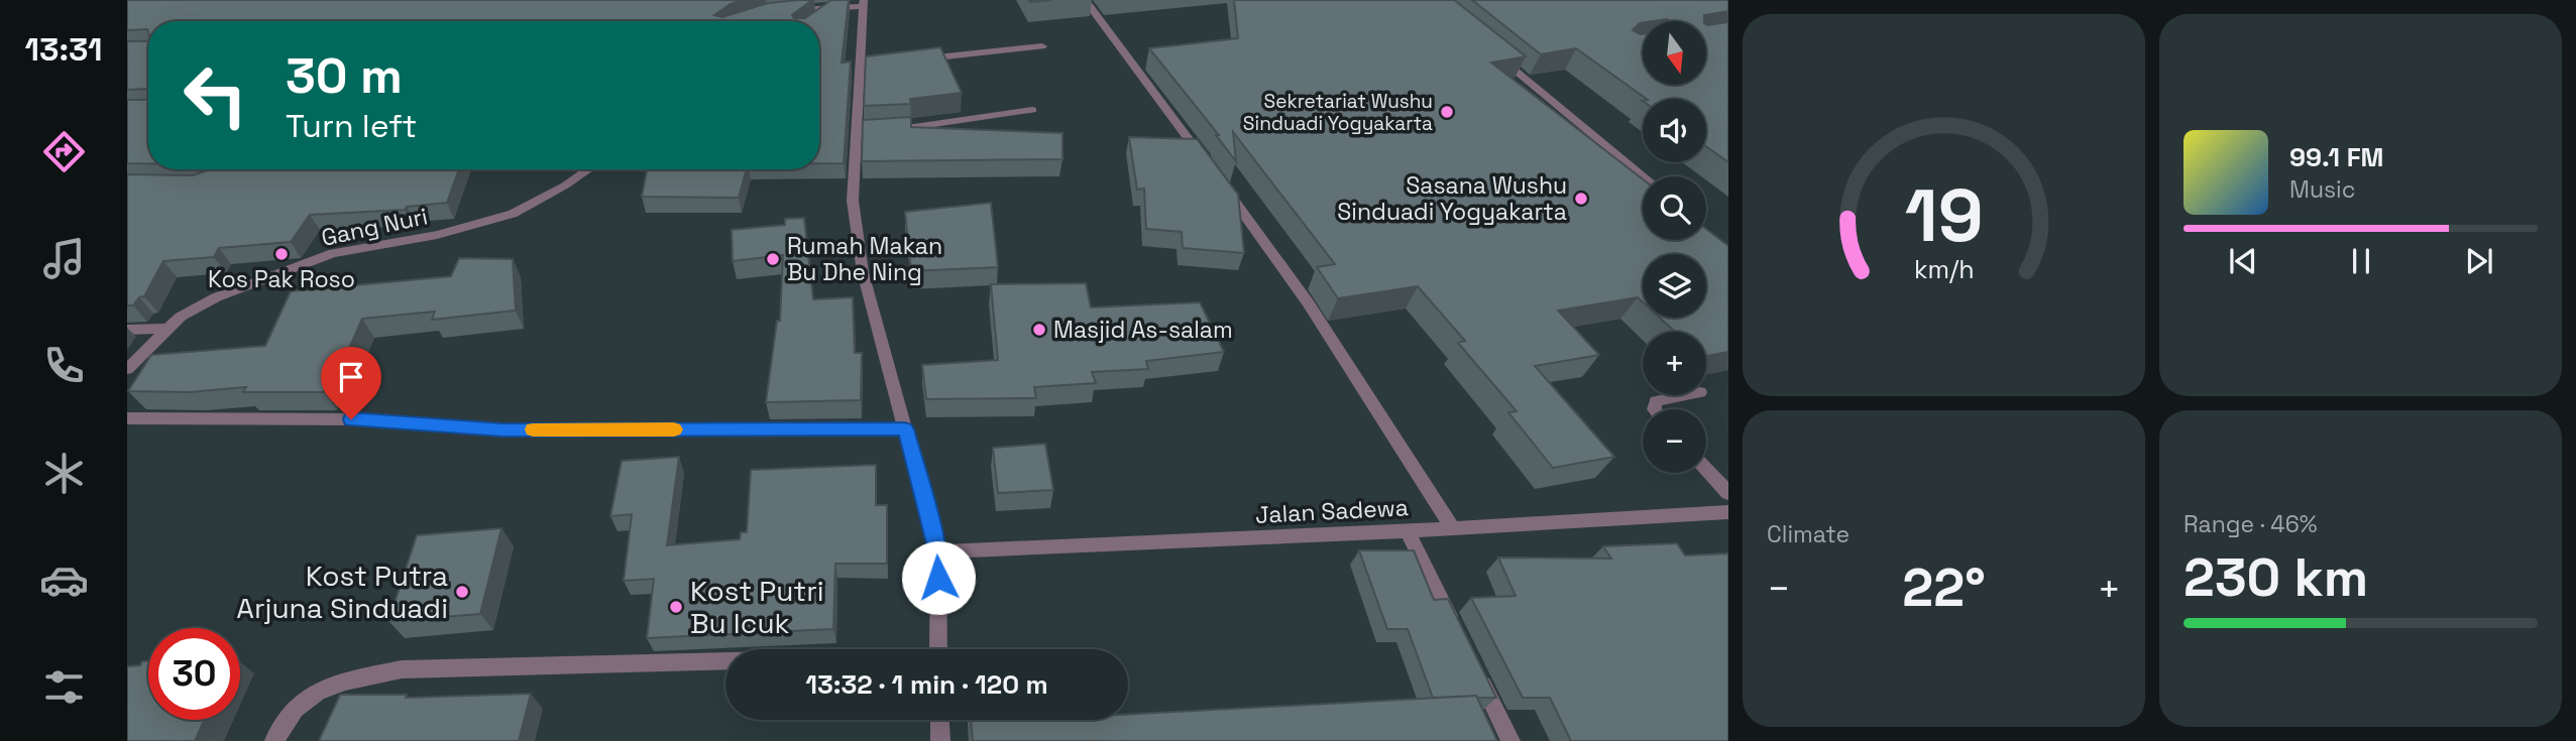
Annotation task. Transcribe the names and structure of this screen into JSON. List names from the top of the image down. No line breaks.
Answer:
{"streets":{"street":["Gang Nuri","Jalan Sadewa"]},"places":["Sekretariat Wushu Sinduadi Yogyakarta","Sasana Wushu Sinduadi Yogyakarta","Kos Pak Roso","Rumah Makan Bu Dhe Ning","Masjid As-salam","Kost Putra Arjuna Sinduadi","Kost Putri Bu Icuk"],"north":"bottom","page":{"tabs":"13:31","map_buttons":["+","−"],"turn":["30 m","Turn left"],"song":["99.1 FM","Music"],"tile":["Climate",["Range · 46%","230 km"]],"heat":["−","22°","+"],"limit":"30","trip":"13:32 · 1 min · 120 m","gauge":["19","km/h"]}}
